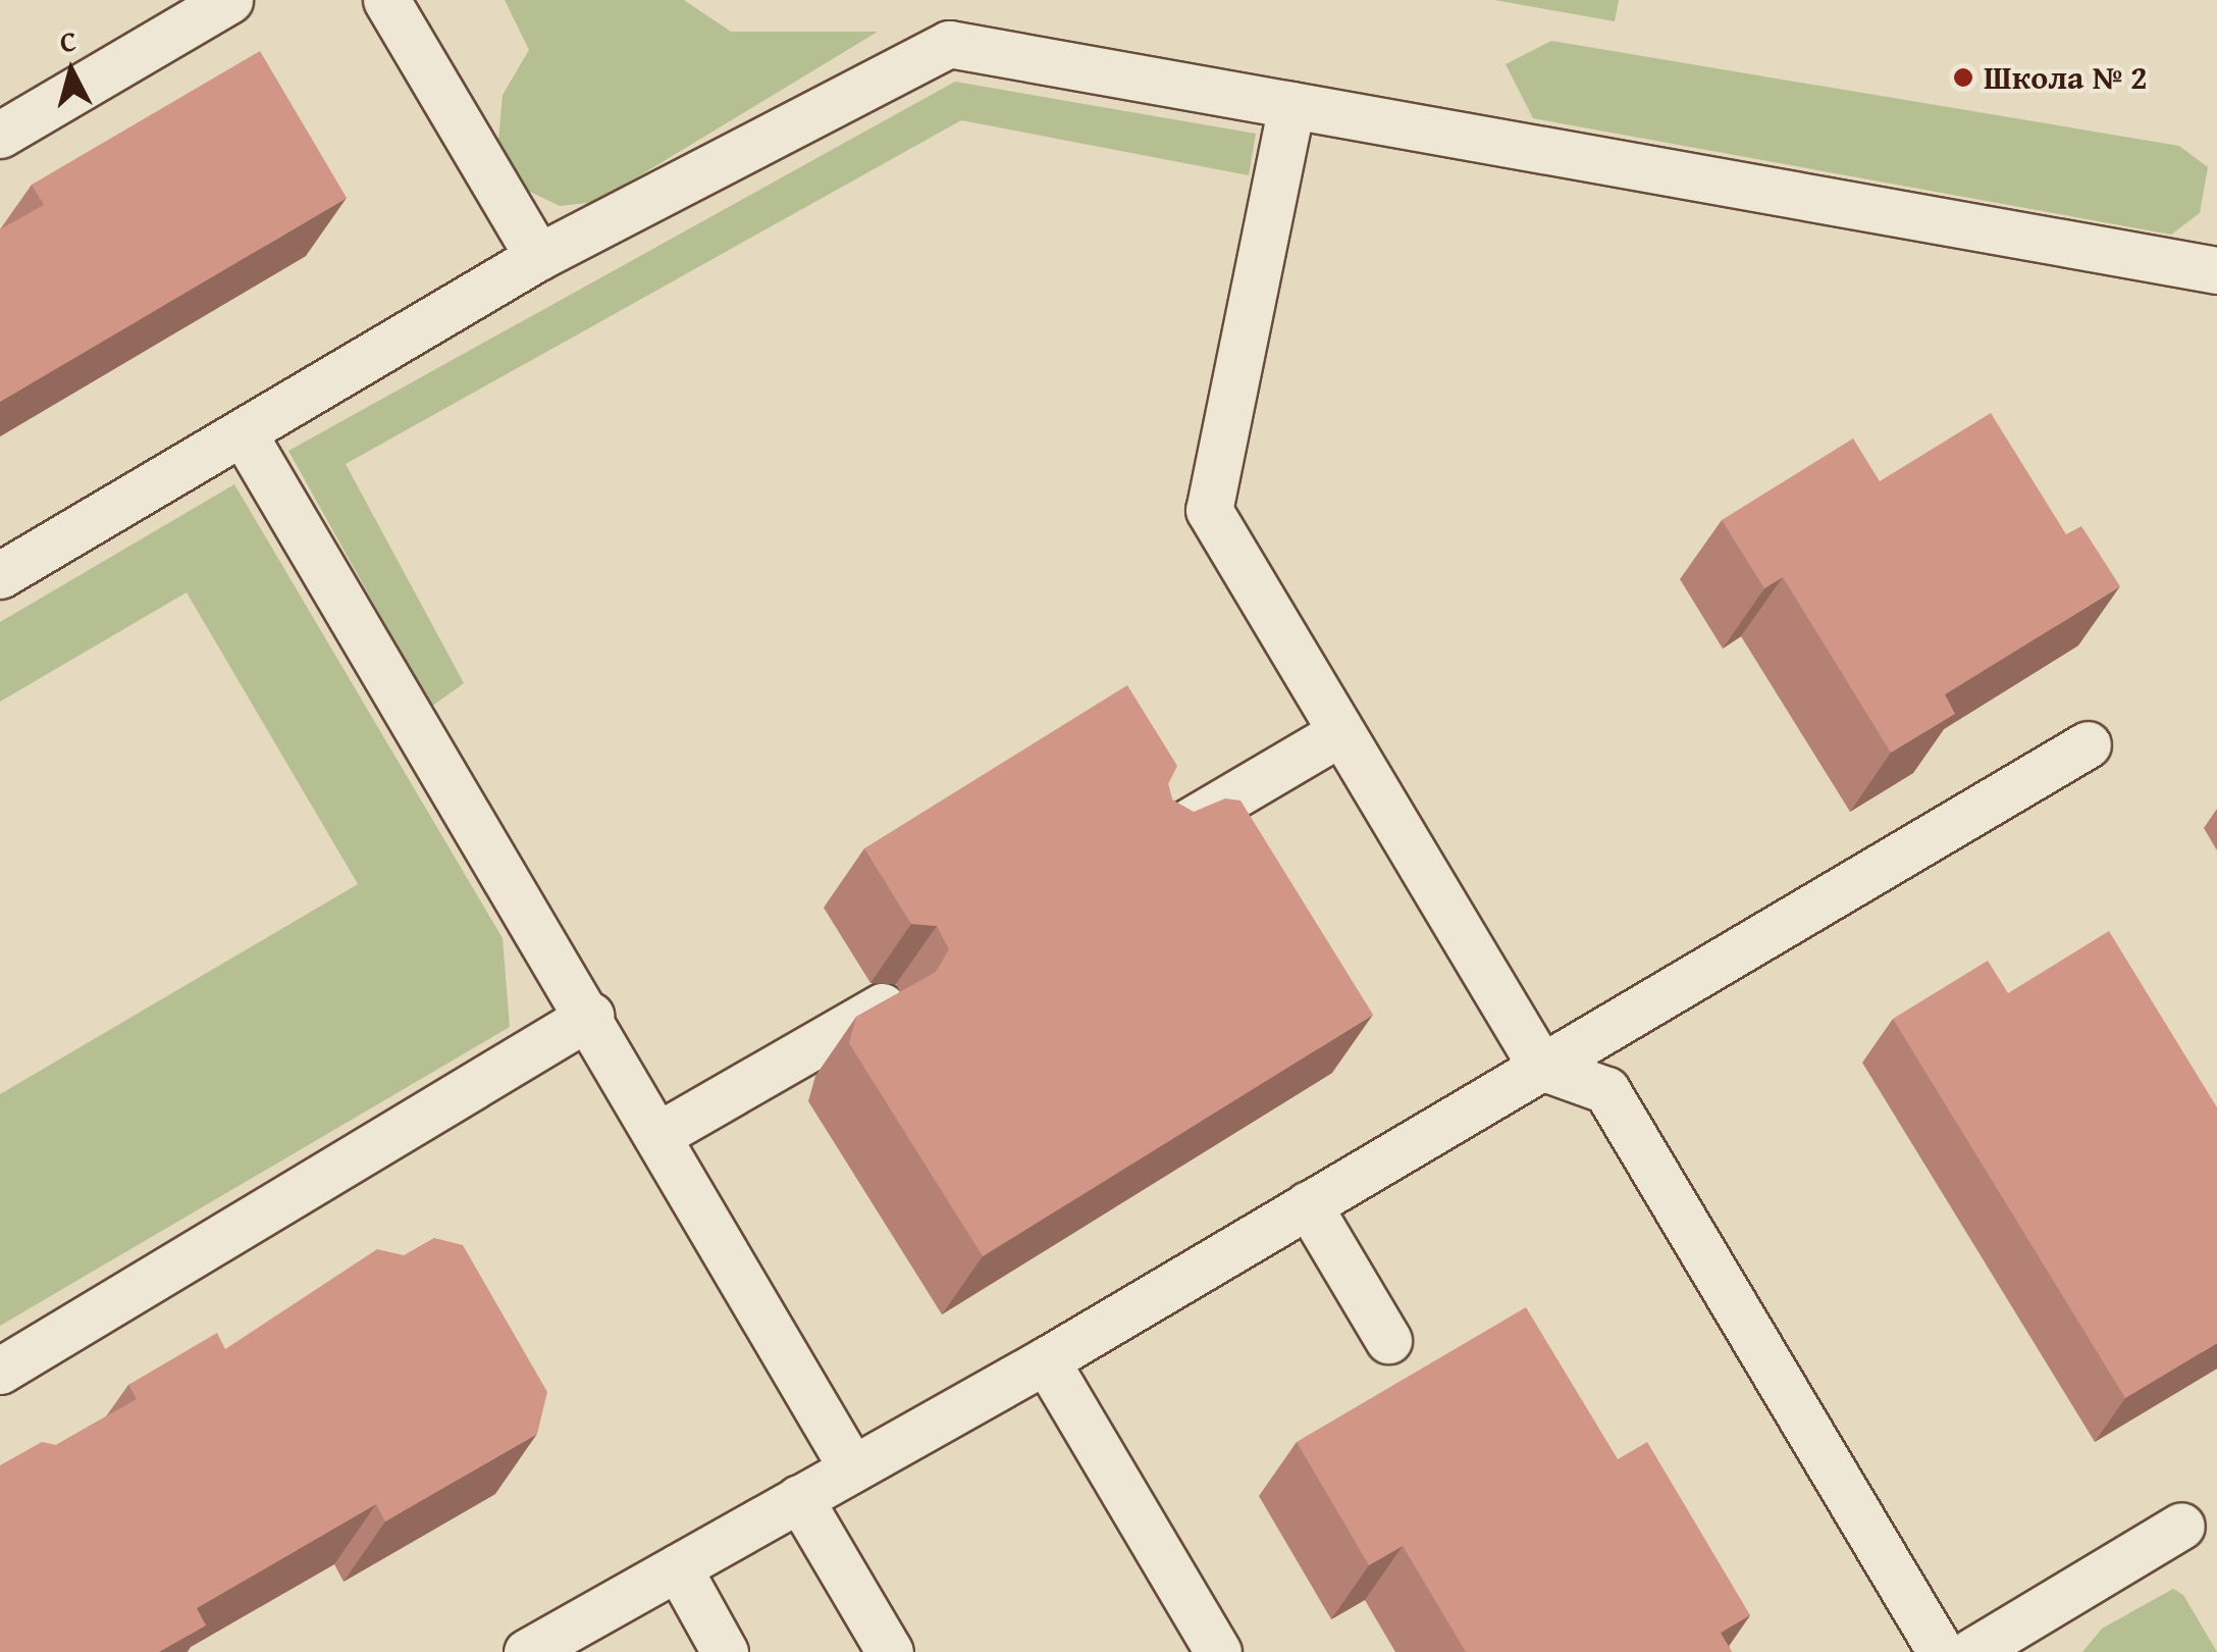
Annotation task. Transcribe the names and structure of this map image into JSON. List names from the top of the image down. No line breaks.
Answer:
{"places":["Школа № 2"],"north":"top"}
